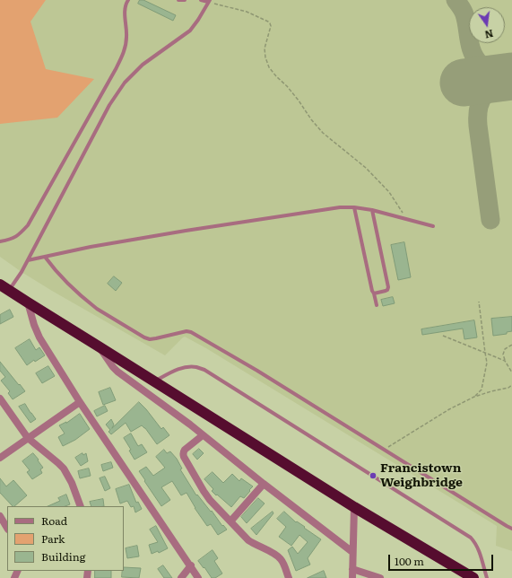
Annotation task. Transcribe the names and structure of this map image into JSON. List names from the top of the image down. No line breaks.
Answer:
{"places":["Francistown Weighbridge"],"legend":["Road","Park","Building"],"scale_bar":"100 m","north":"bottom"}
